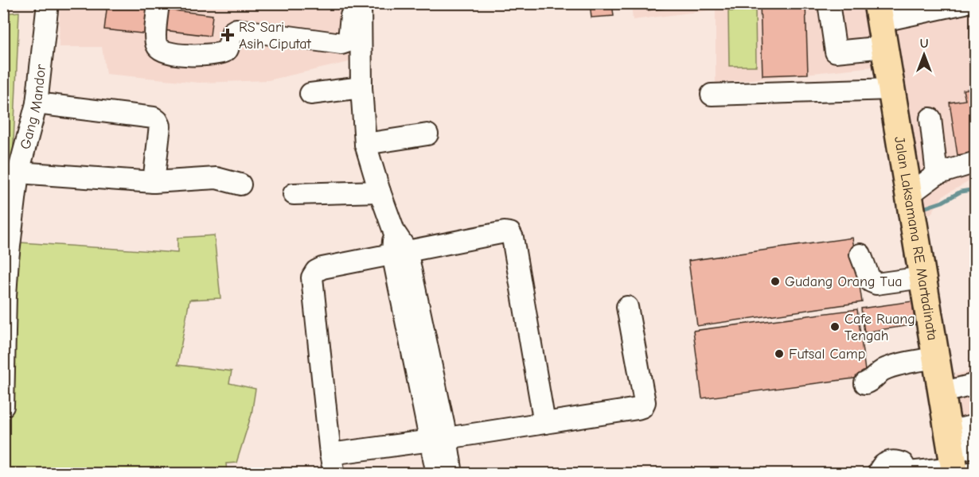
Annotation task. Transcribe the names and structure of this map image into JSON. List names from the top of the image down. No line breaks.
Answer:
{"streets":{"highway":["Jalan Laksamana RE Martadinata"],"street":["Gang Mandor"]},"places":{"health":["RS Sari Asih Ciputat"],"other":["Gudang Orang Tua","Cafe Ruang Tengah","Futsal Camp"]},"north":"top"}
